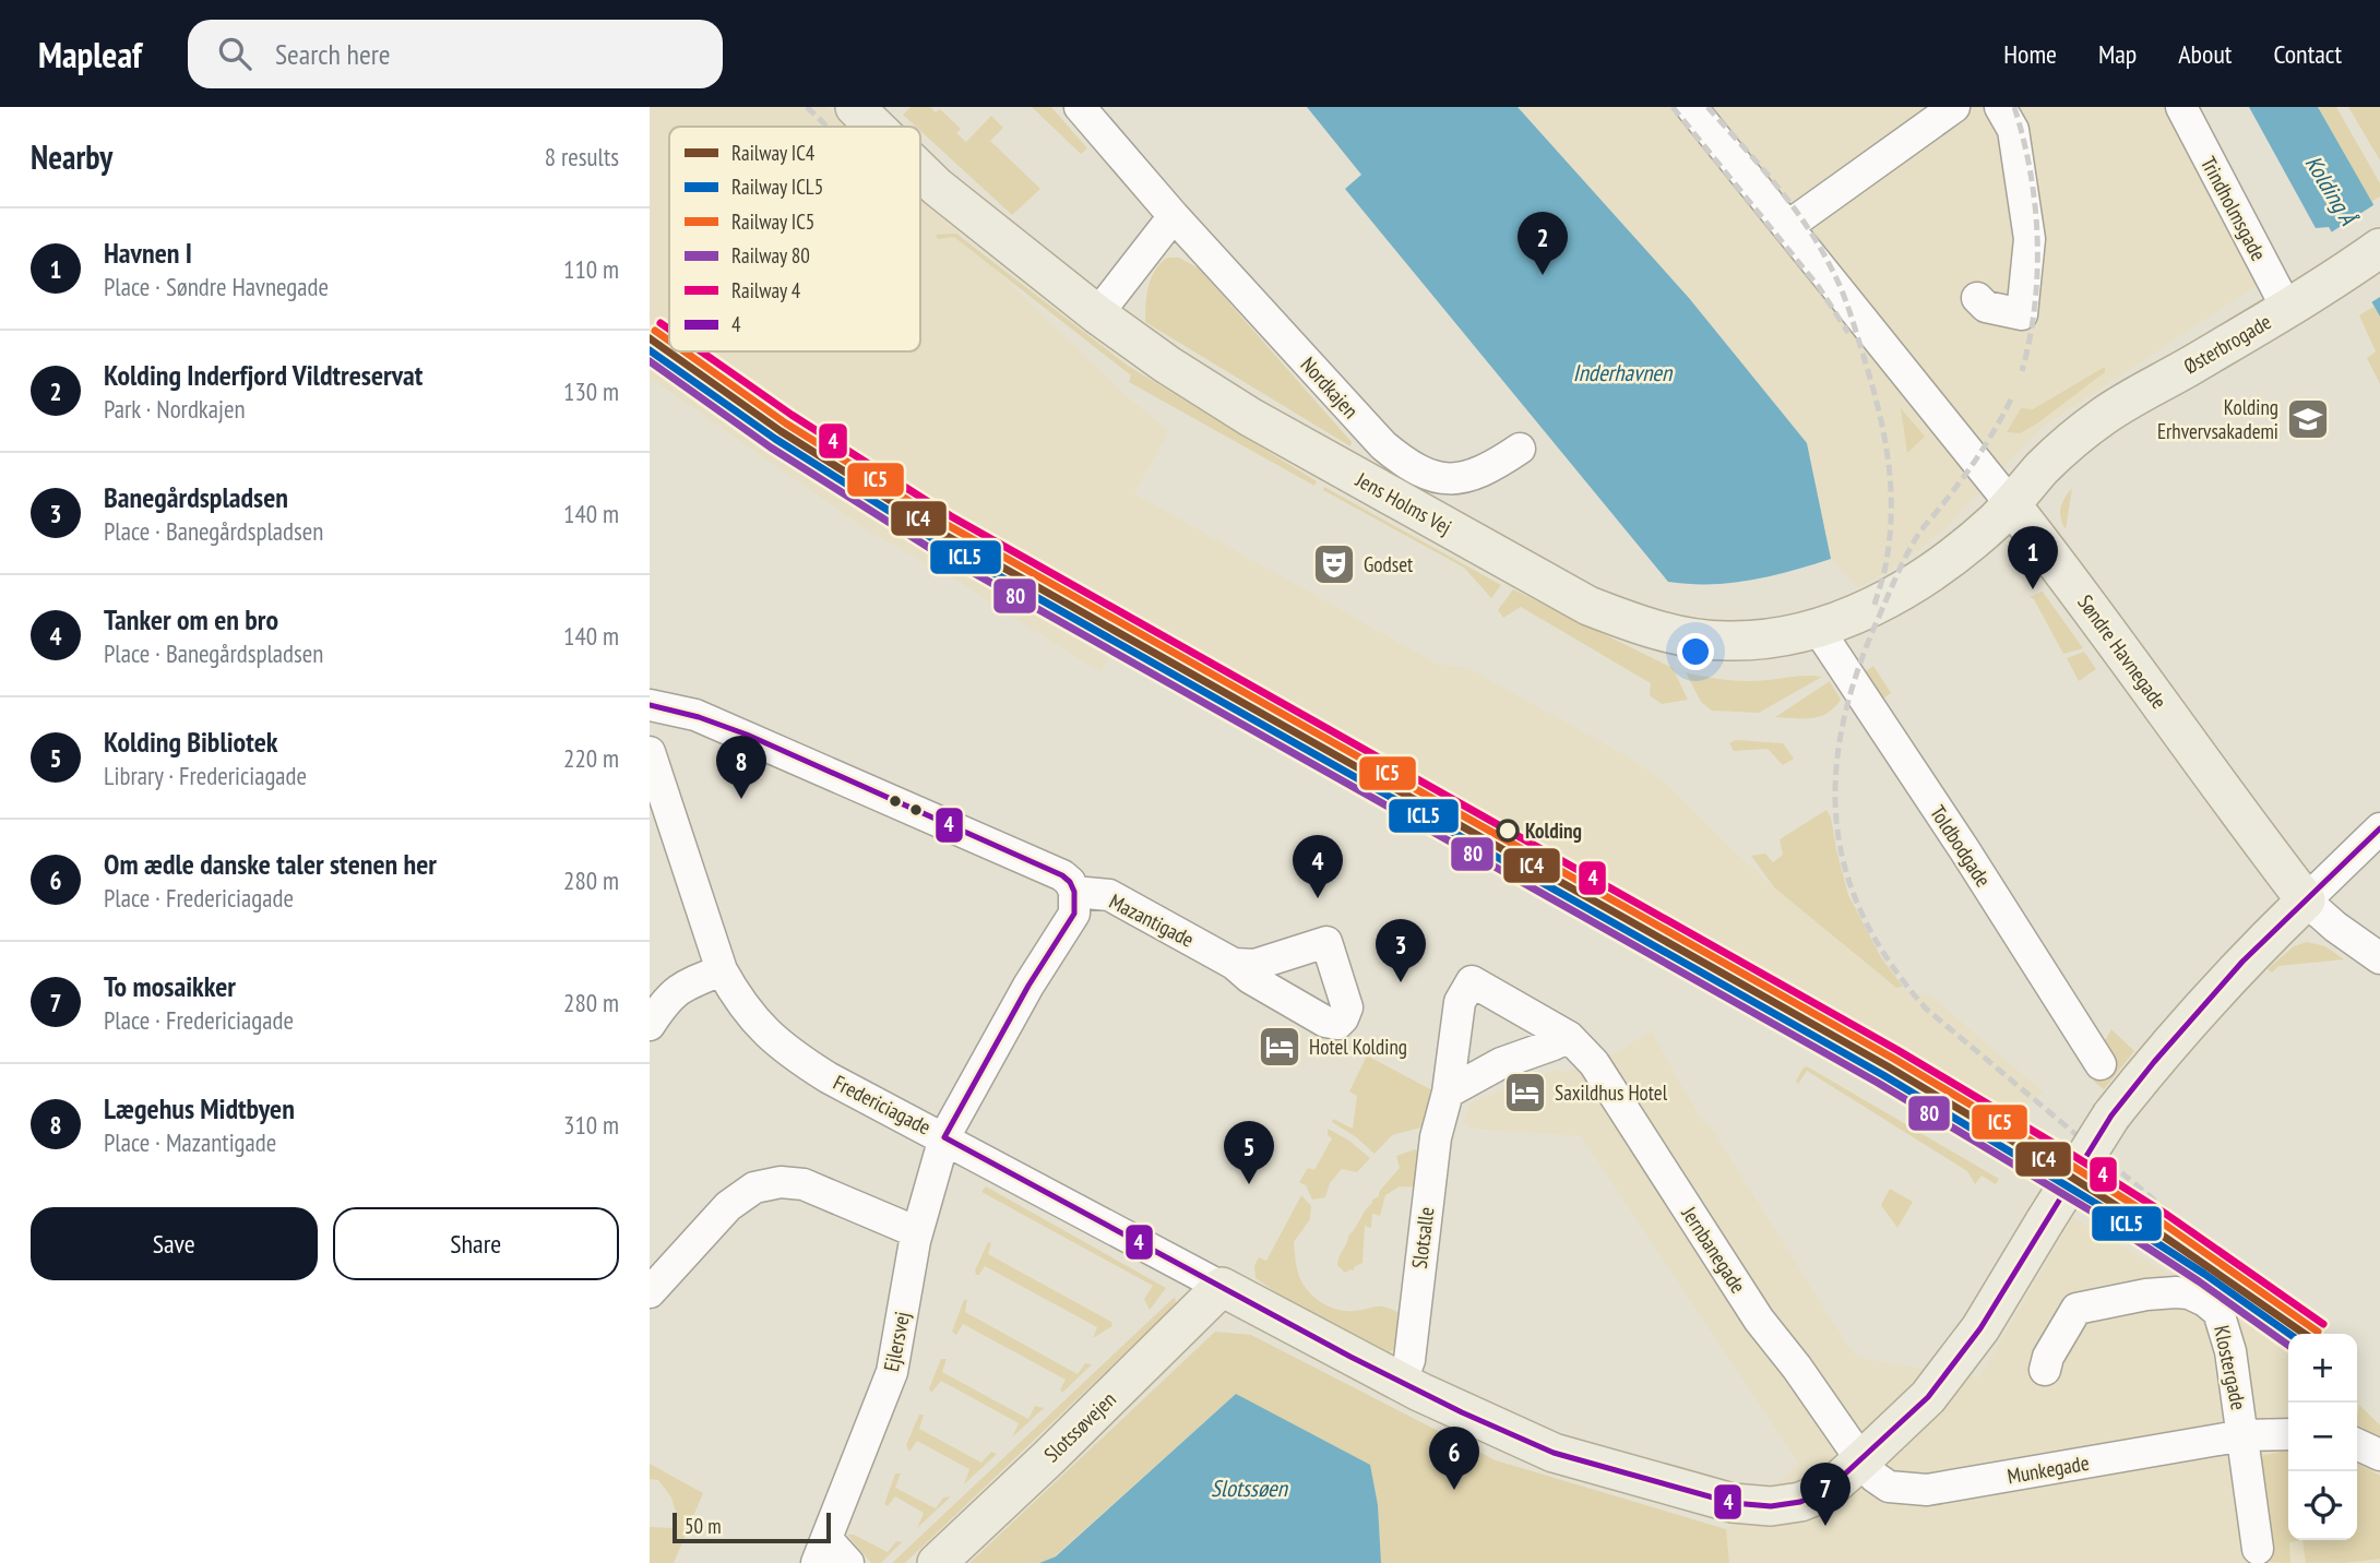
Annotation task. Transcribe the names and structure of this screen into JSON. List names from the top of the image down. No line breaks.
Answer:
{"streets":{"main road":["Østerbrogade","Jens Holms Vej","Søndre Havnegade","Fredericiagade","Slotssøvejen"],"street":["Trindholmsgade","Nordkajen","Toldbodgade","Mazantigade","Slotsalle","Jernbanegade","Ejlersvej","Klostergade","Munkegade"]},"crossings":[["Trindholmsgade","Østerbrogade"],["Østerbrogade","Jens Holms Vej"],["Østerbrogade","Søndre Havnegade"],["Jens Holms Vej","Søndre Havnegade"],["Jens Holms Vej","Toldbodgade"],["Søndre Havnegade","Fredericiagade"],["Mazantigade","Ejlersvej"],["Fredericiagade","Slotsalle"],["Fredericiagade","Jernbanegade"],["Fredericiagade","Ejlersvej"],["Fredericiagade","Slotssøvejen"],["Fredericiagade","Munkegade"],["Slotsalle","Jernbanegade"],["Jernbanegade","Munkegade"],["Klostergade","Munkegade"]],"water":["Kolding Å","Inderhavnen","Slotssøen"],"places":{"school or university":["Kolding Erhvervsakademi"],"theatre":["Godset"],"other":["Kolding"],"hotel":["Hotel Kolding","Saxildhus Hotel"]},"lines":["rail line 4","rail line IC5","rail line IC4","rail line ICL5","rail line 80","transit line 4"],"legend":["Railway IC4","Railway ICL5","Railway IC5","Railway 80","Railway 4","4"],"scale_bar":"50 m","page":{"header":"Mapleaf","search":"Search here","nav":["Home","Map","About","Contact"],"heading":["Nearby","8 results"],"list":[{"mark":"1","name":"Havnen I","note":"Place · Søndre Havnegade","value":"110 m"},{"mark":"2","name":"Kolding Inderfjord Vildtreservat","note":"Park · Nordkajen","value":"130 m"},{"mark":"3","name":"Banegårdspladsen","note":"Place · Banegårdspladsen","value":"140 m"},{"mark":"4","name":"Tanker om en bro","note":"Place · Banegårdspladsen","value":"140 m"},{"mark":"5","name":"Kolding Bibliotek","note":"Library · Fredericiagade","value":"220 m"},{"mark":"6","name":"Om ædle danske taler stenen her","note":"Place · Fredericiagade","value":"280 m"},{"mark":"7","name":"To mosaikker","note":"Place · Fredericiagade","value":"280 m"},{"mark":"8","name":"Lægehus Midtbyen","note":"Place · Mazantigade","value":"310 m"}],"pins":["2","1","8","4","3","5","6","7"],"buttons":["Save","Share"],"map_buttons":["+","−"],"scale":"50 m"}}
